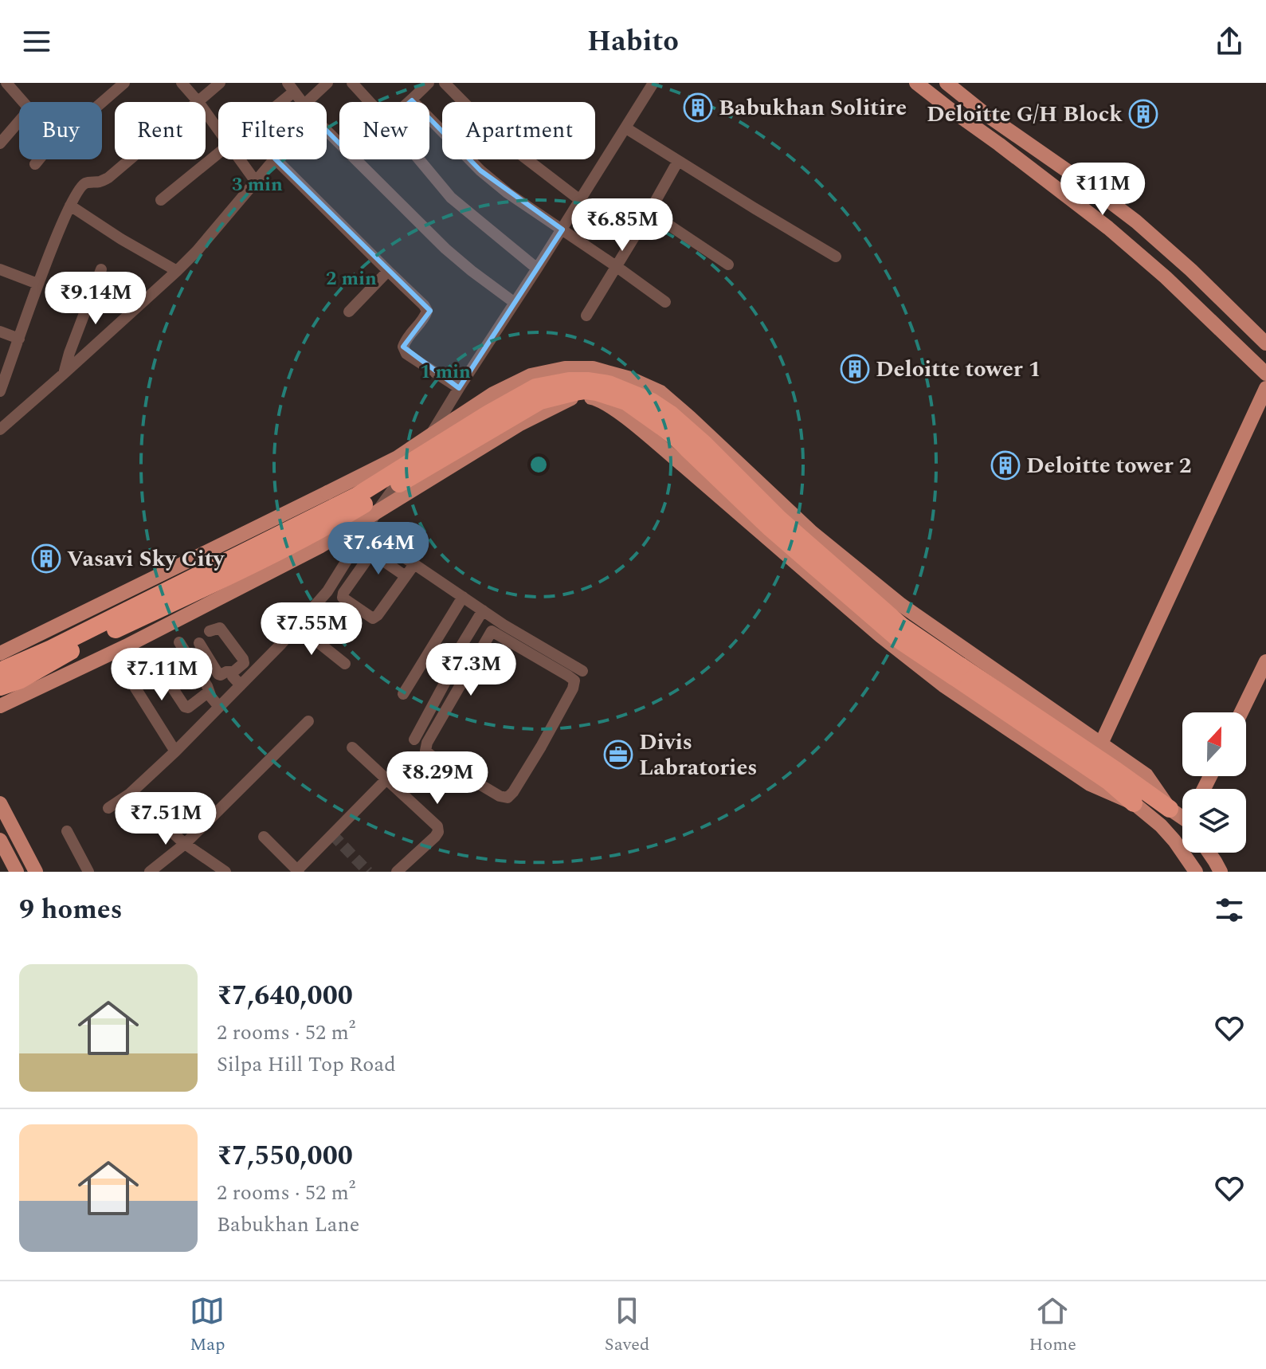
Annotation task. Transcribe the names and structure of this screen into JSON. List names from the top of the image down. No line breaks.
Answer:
{"places":{"building":["Babukhan Solitire","Deloitte G/H Block","Deloitte tower 1","Deloitte tower 2","Vasavi Sky City"],"office":["Divis Labratories"]},"north":"top","page":{"header":"Habito","chip":["Buy","Rent","Filters","New","Apartment"],"price":["₹11M","₹6.85M","₹9.14M","₹7.64M","₹7.55M","₹7.3M","₹7.11M","₹8.29M","₹7.51M"],"heading":"9 homes","list":[{"name":"₹7,640,000","note":"2 rooms · 52 m² · Silpa Hill Top Road"},{"name":"₹7,550,000","note":"2 rooms · 52 m² · Babukhan Lane"}],"tabs":["Map","Saved","Home"]},"rings":["3 min","2 min","1 min"]}
